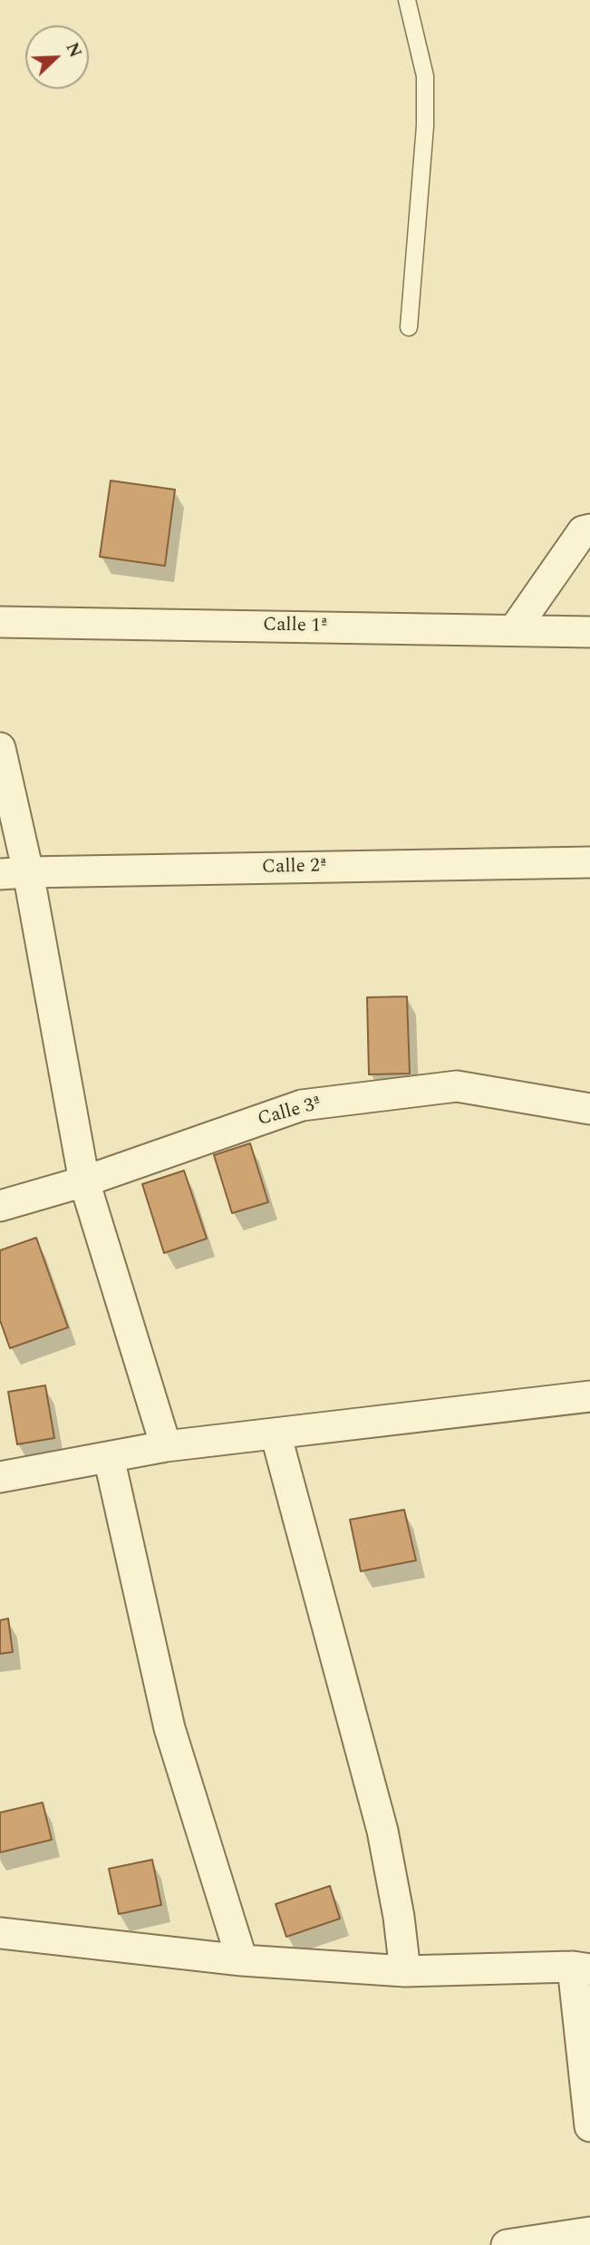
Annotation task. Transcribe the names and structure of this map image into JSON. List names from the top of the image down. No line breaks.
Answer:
{"streets":{"street":["Calle 1ª","Calle 2ª","Calle 3ª"]},"north":"top right"}
